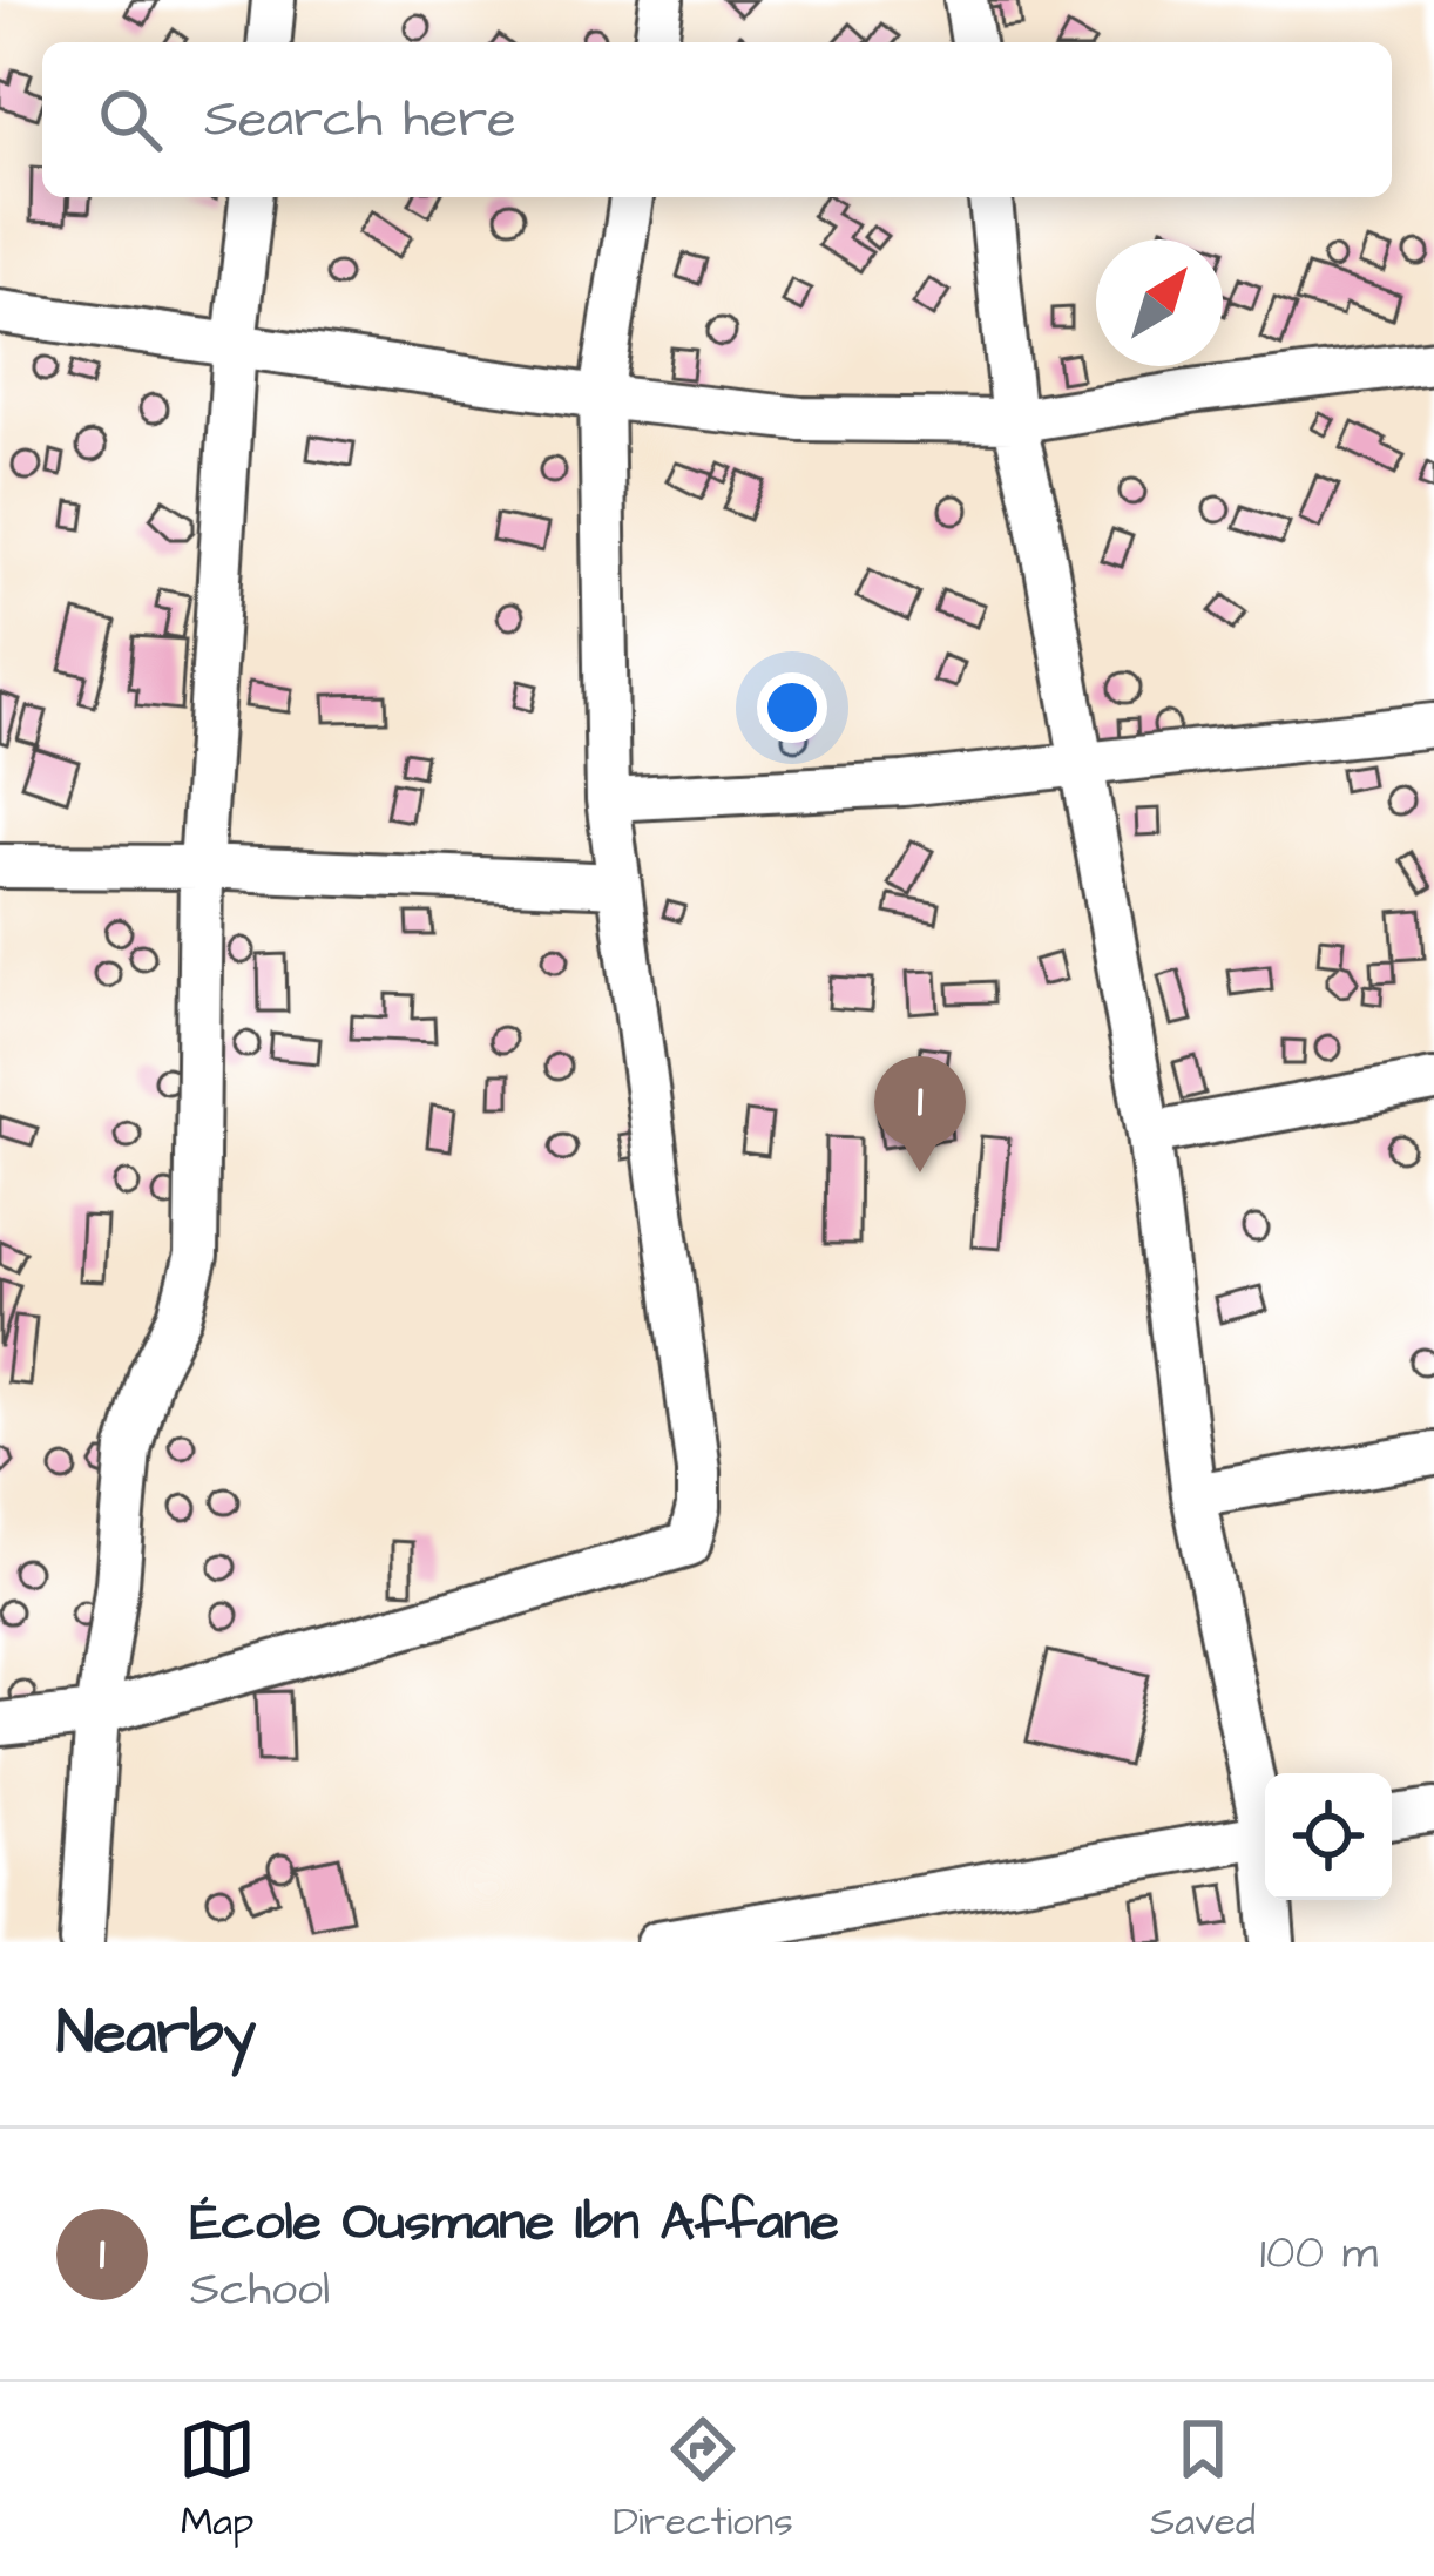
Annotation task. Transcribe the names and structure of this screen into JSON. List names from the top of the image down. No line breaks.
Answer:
{"north":"top right","page":{"search":"Search here","pins":"1","heading":"Nearby","list":[{"mark":"1","name":"École Ousmane Ibn Affane","note":"School","value":"100 m"}],"nav":["Map","Directions","Saved"]}}
